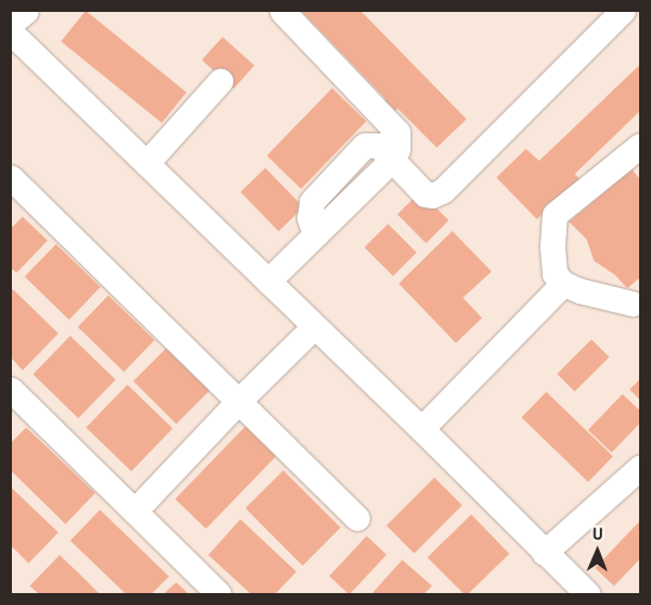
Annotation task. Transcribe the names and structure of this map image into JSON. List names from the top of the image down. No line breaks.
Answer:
{"north":"top"}
